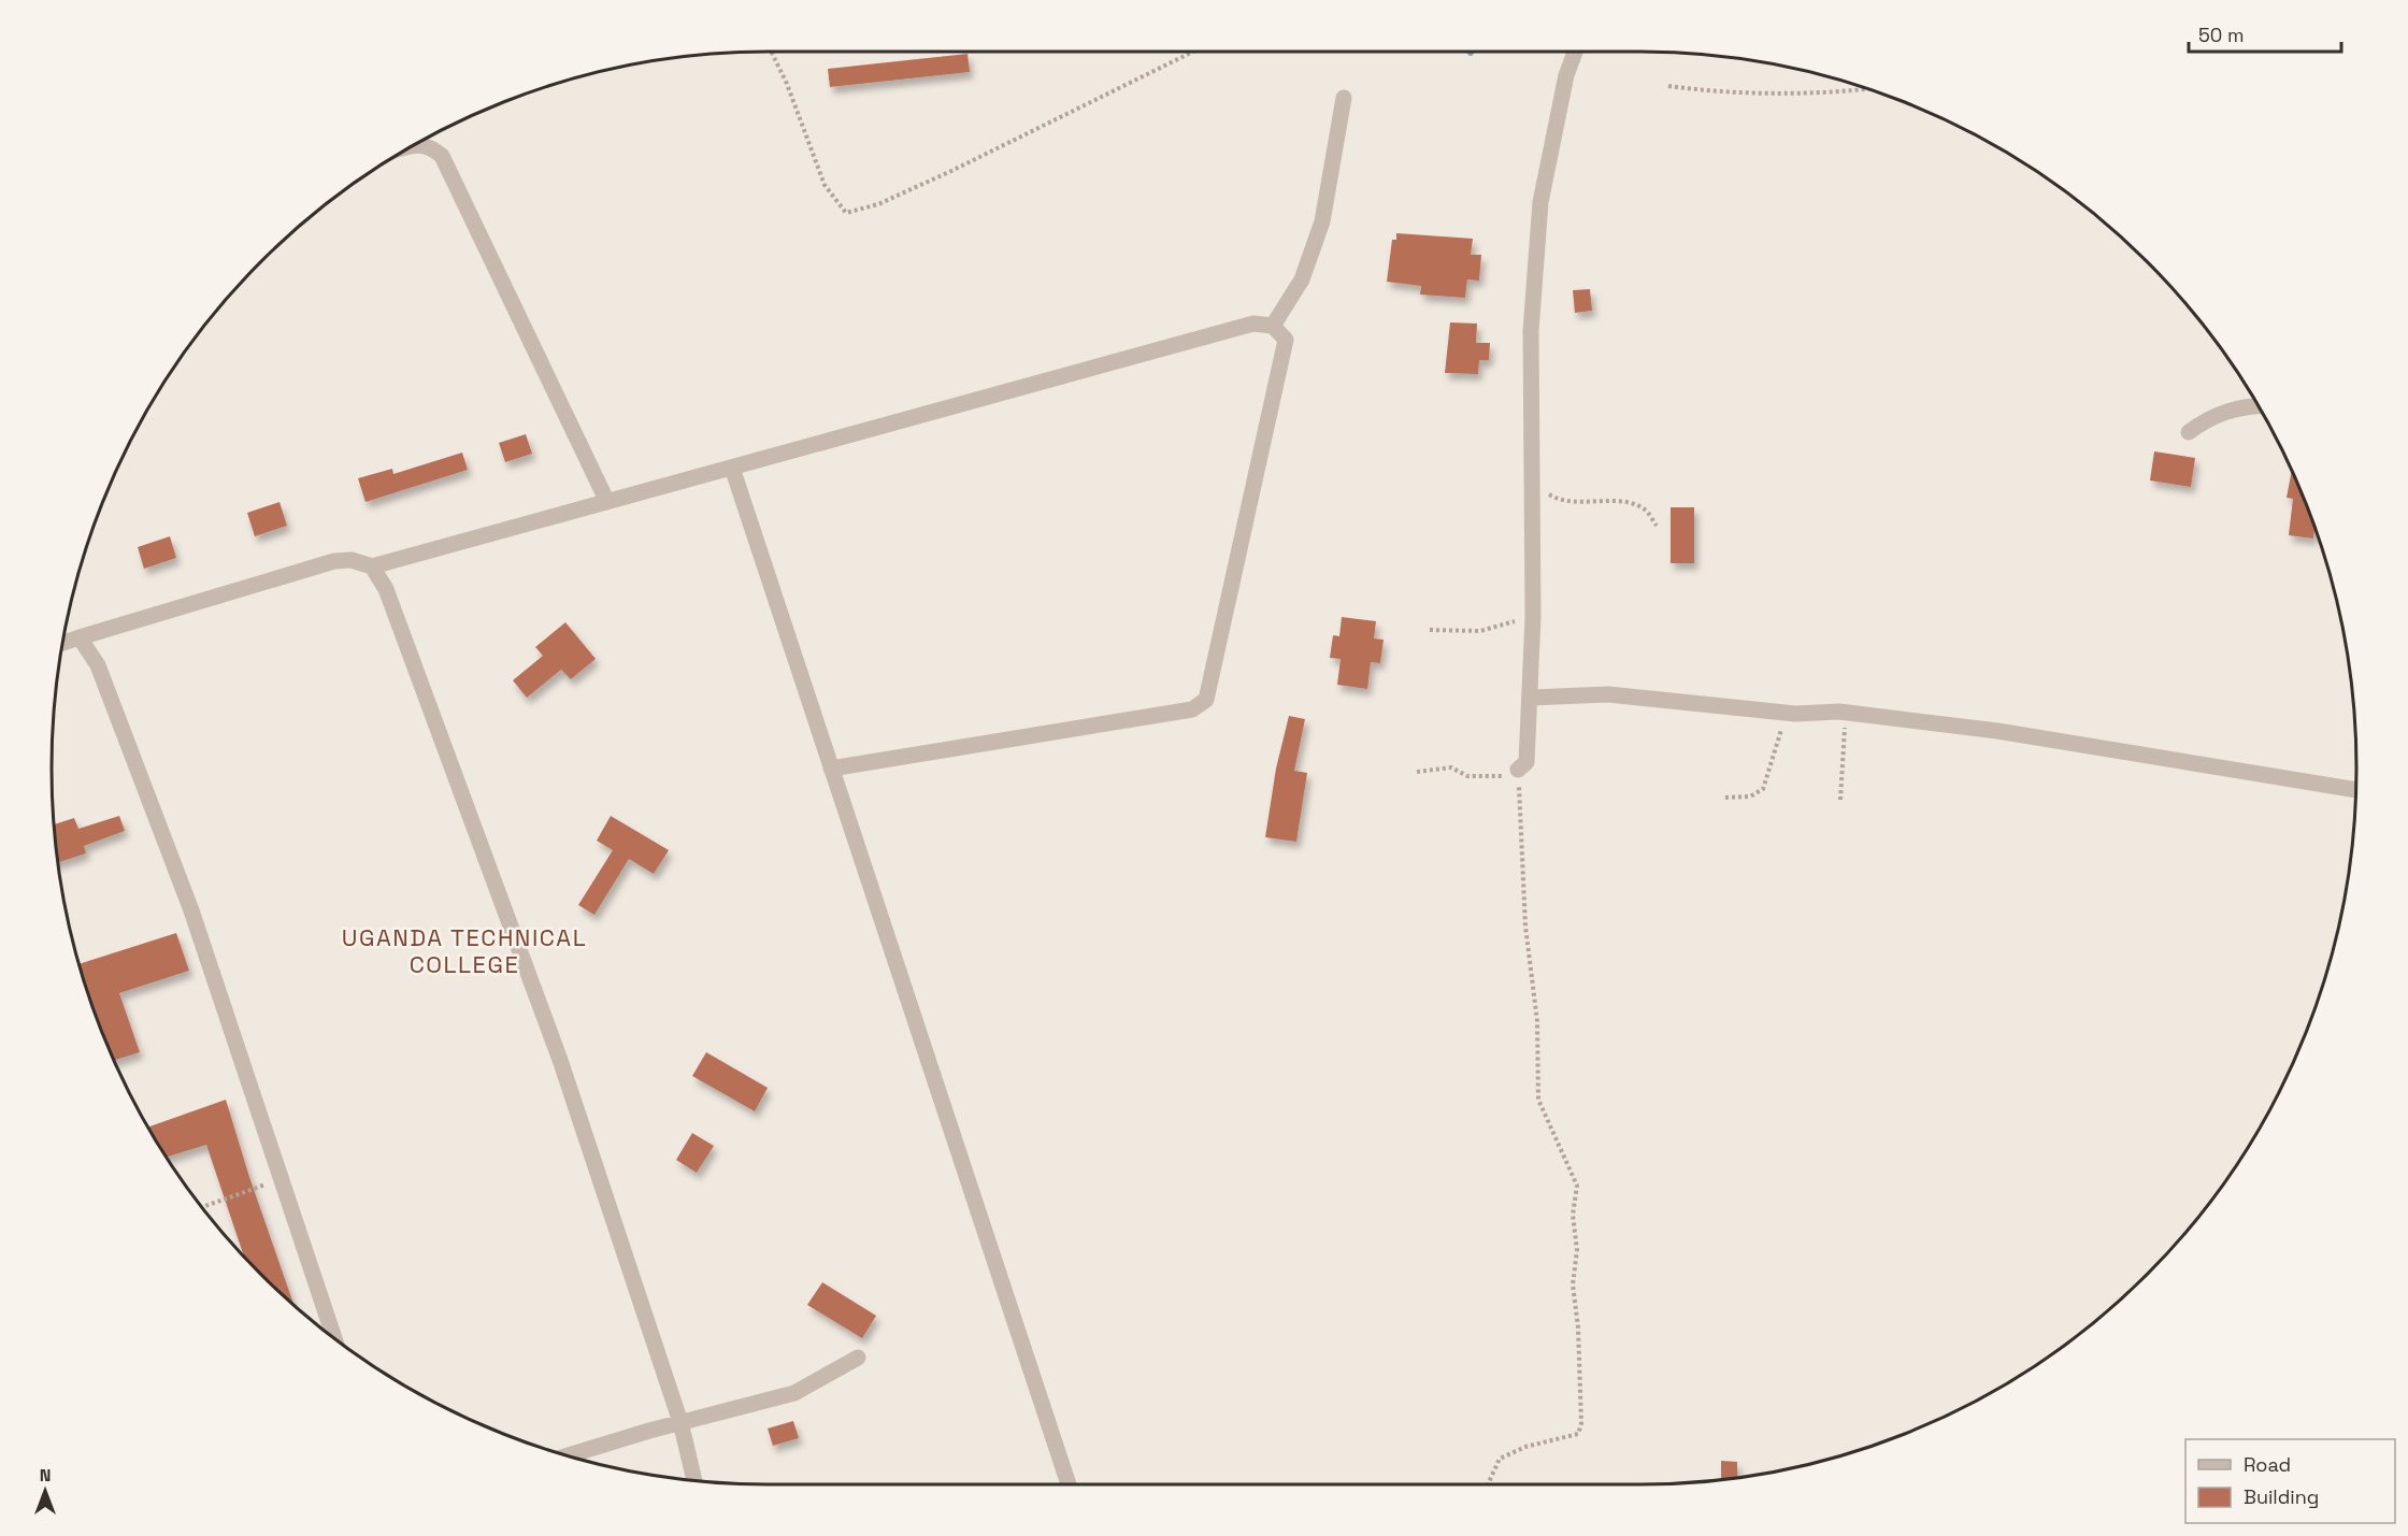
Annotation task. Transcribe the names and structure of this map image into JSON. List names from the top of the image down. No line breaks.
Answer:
{"districts":["UGANDA TECHNICAL COLLEGE"],"legend":["Road","Building"],"scale_bar":"50 m","north":"top"}
